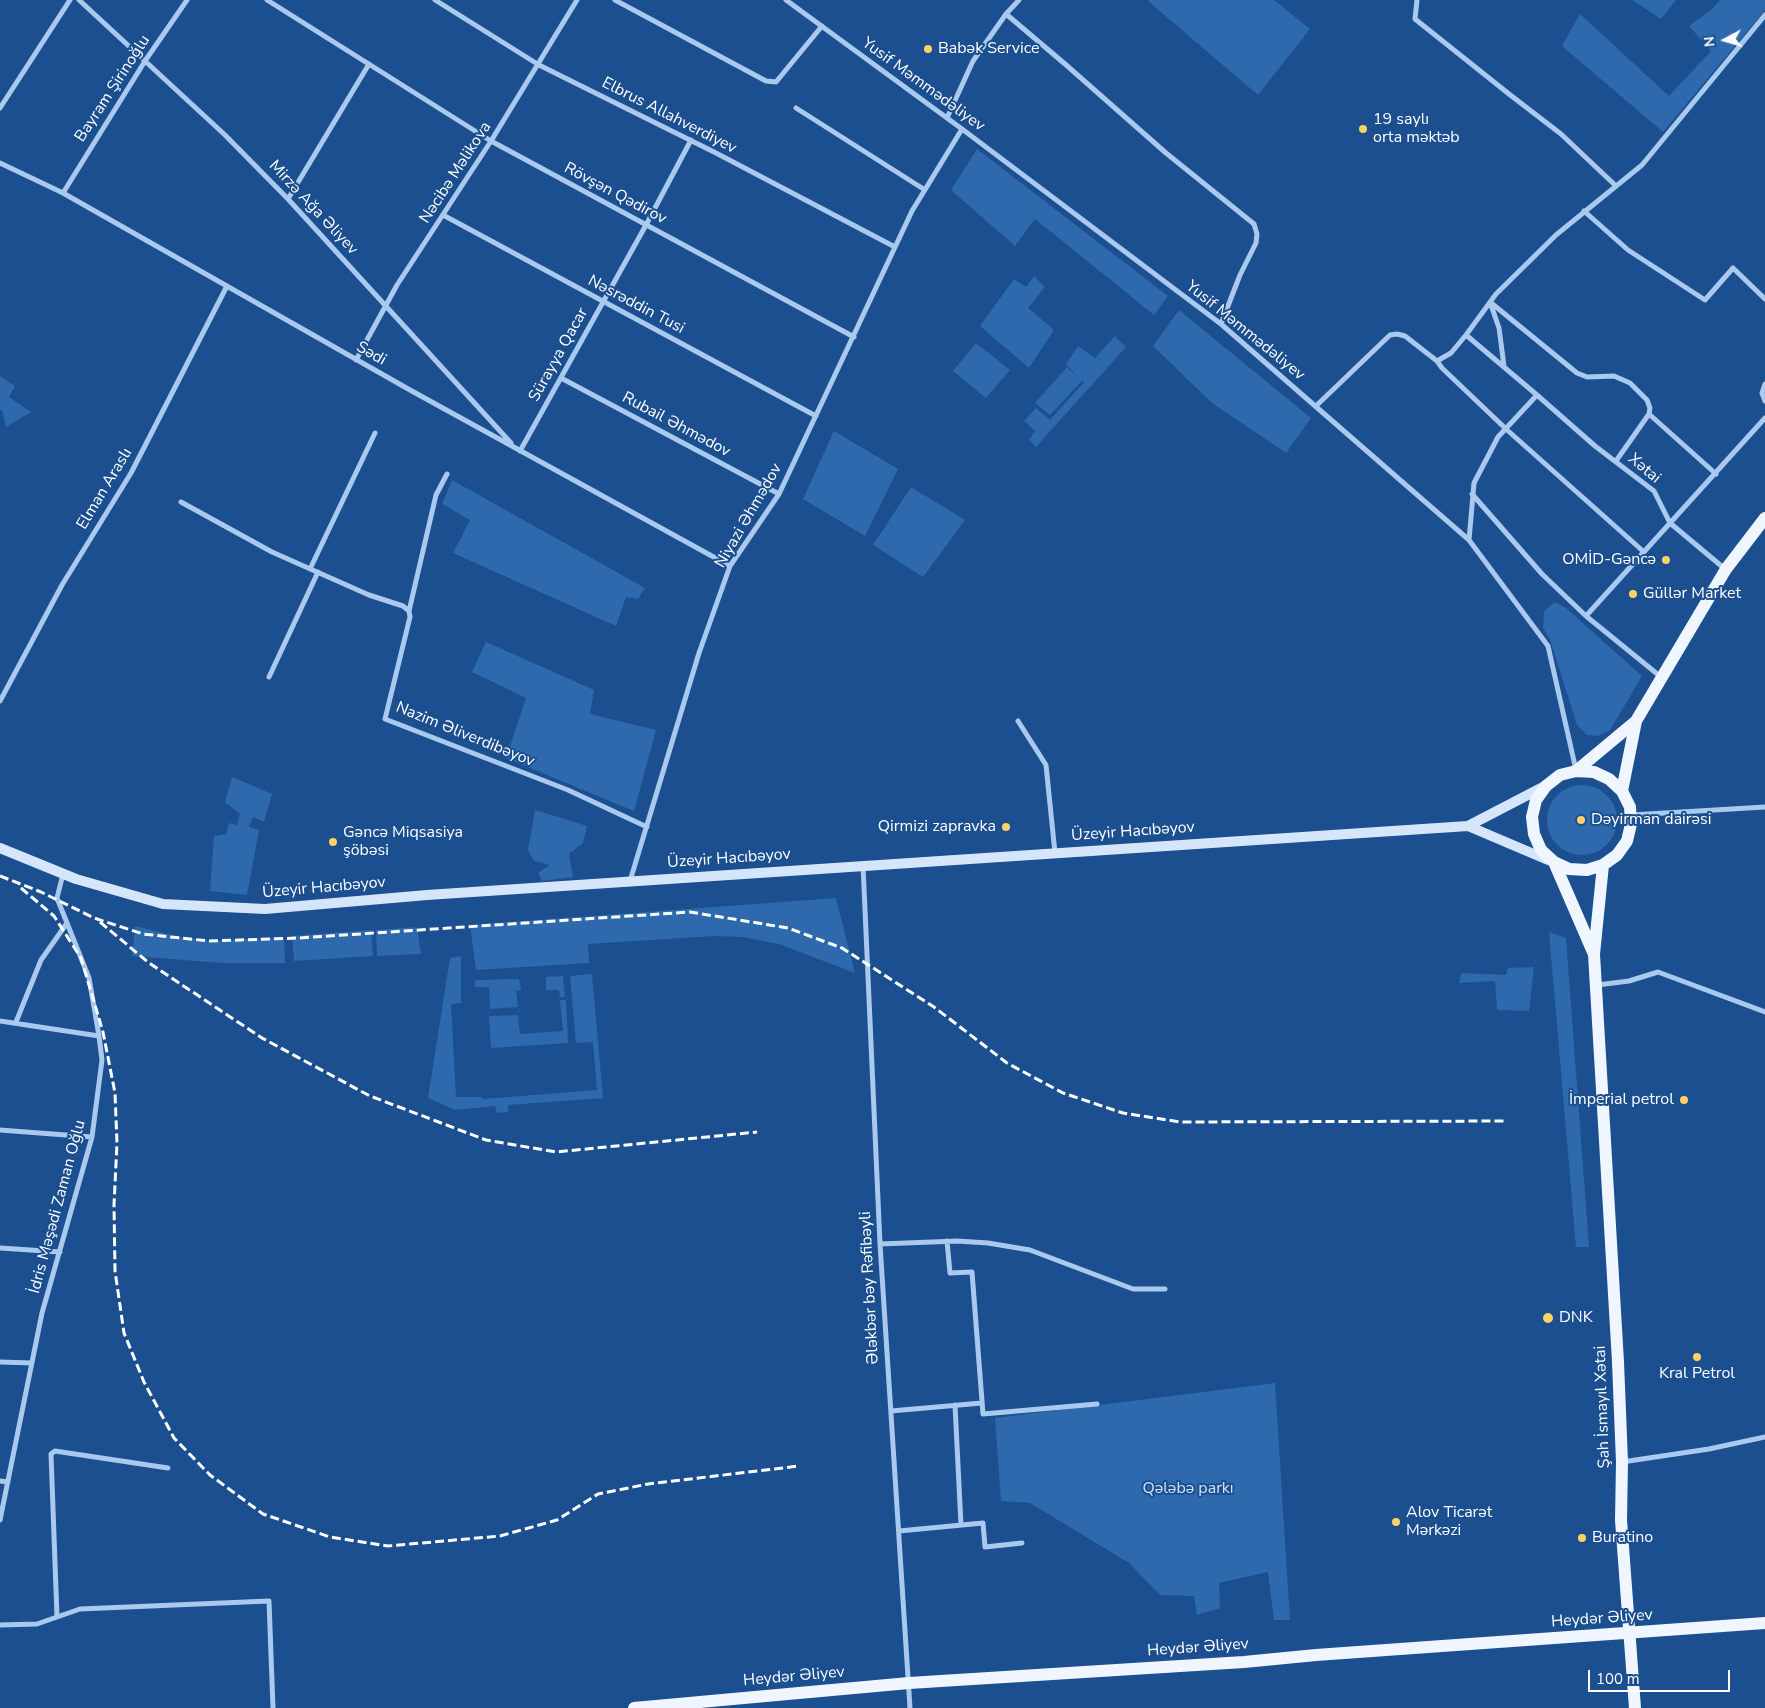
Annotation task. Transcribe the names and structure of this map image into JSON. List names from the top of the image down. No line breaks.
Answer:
{"streets":{"main road":["Üzeyir Hacıbəyov","Şah İsmayıl Xətai","Heydər Əliyev"],"street":["Yusif Məmmədəliyev","Bayram Şirinoğlu","Elbrus Allahverdiyev","Nəcibə Məlikova","Rövşən Qədirov","Mirzə Ağa Əliyev","Nəsrəddin Tusi","Sədi","Sürayya Qacar","Rubail Əhmədov","Xətai","Elman Araslı","Niyazi Əhmədov","Nazim Əliverdibəyov","İdris Məşədi Zaman Oğlu","Ələkbər bəy Rəfibəyli"]},"crossings":[["Yusif Məmmədəliyev","Niyazi Əhmədov"],["Bayram Şirinoğlu","Mirzə Ağa Əliyev"],["Bayram Şirinoğlu","Sədi"],["Elbrus Allahverdiyev","Nəcibə Məlikova"],["Elbrus Allahverdiyev","Sürayya Qacar"],["Elbrus Allahverdiyev","Niyazi Əhmədov"],["Nəcibə Məlikova","Rövşən Qədirov"],["Nəcibə Məlikova","Mirzə Ağa Əliyev"],["Nəcibə Məlikova","Nəsrəddin Tusi"],["Nəcibə Məlikova","Sədi"],["Rövşən Qədirov","Sürayya Qacar"],["Rövşən Qədirov","Niyazi Əhmədov"],["Mirzə Ağa Əliyev","Sədi"],["Nəsrəddin Tusi","Sürayya Qacar"],["Nəsrəddin Tusi","Niyazi Əhmədov"],["Sədi","Sürayya Qacar"],["Sədi","Elman Araslı"],["Sədi","Niyazi Əhmədov"],["Sürayya Qacar","Rubail Əhmədov"],["Rubail Əhmədov","Niyazi Əhmədov"],["Niyazi Əhmədov","Nazim Əliverdibəyov"],["Niyazi Əhmədov","Üzeyir Hacıbəyov"],["Üzeyir Hacıbəyov","İdris Məşədi Zaman Oğlu"],["Üzeyir Hacıbəyov","Ələkbər bəy Rəfibəyli"],["Ələkbər bəy Rəfibəyli","Heydər Əliyev"],["Şah İsmayıl Xətai","Heydər Əliyev"]],"parks":["Qələbə parkı"],"places":["Babək Service","19 saylı orta məktəb","OMİD-Gəncə","Güllər Market","Dəyirman dairəsi","Qirmizi zapravka","Gəncə Miqsasiya şöbəsi","İmperial petrol","DNK","Kral Petrol","Alov Ticarət Mərkəzi","Buratino"],"scale_bar":"100 m","north":"left"}
